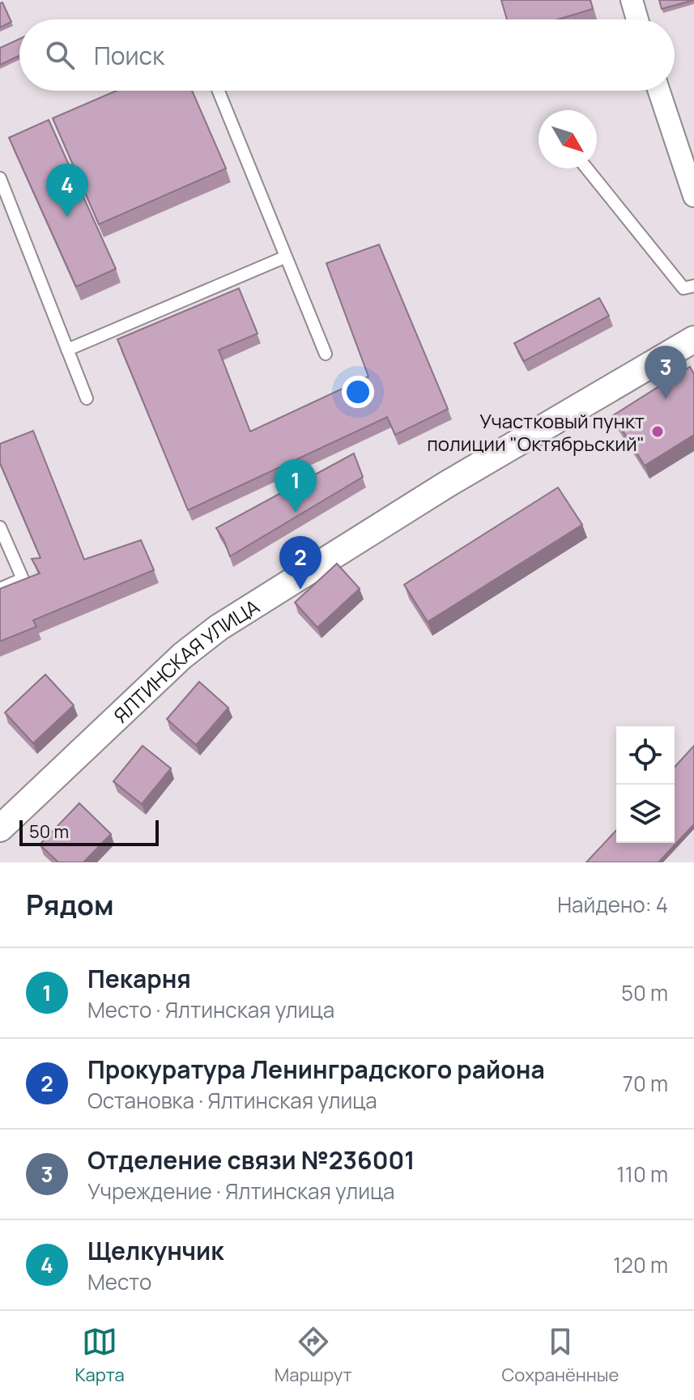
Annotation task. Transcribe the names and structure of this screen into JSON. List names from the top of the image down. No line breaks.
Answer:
{"streets":{"street":["ЯЛТИНСКАЯ УЛИЦА"]},"places":["Участковый пункт полиции \"Октябрьский\""],"scale_bar":"50 m","north":"bottom right","page":{"search":"Поиск","pins":["4","3","1","2"],"scale":"50 m","heading":["Рядом","Найдено: 4"],"list":[{"mark":"1","name":"Пекарня","note":"Место · Ялтинская улица","value":"50 m"},{"mark":"2","name":"Прокуратура Ленинградского района","note":"Остановка · Ялтинская улица","value":"70 m"},{"mark":"3","name":"Отделение связи №236001","note":"Учреждение · Ялтинская улица","value":"110 m"},{"mark":"4","name":"Щелкунчик","note":"Место","value":"120 m"}],"nav":["Карта","Маршрут","Сохранённые"]}}
